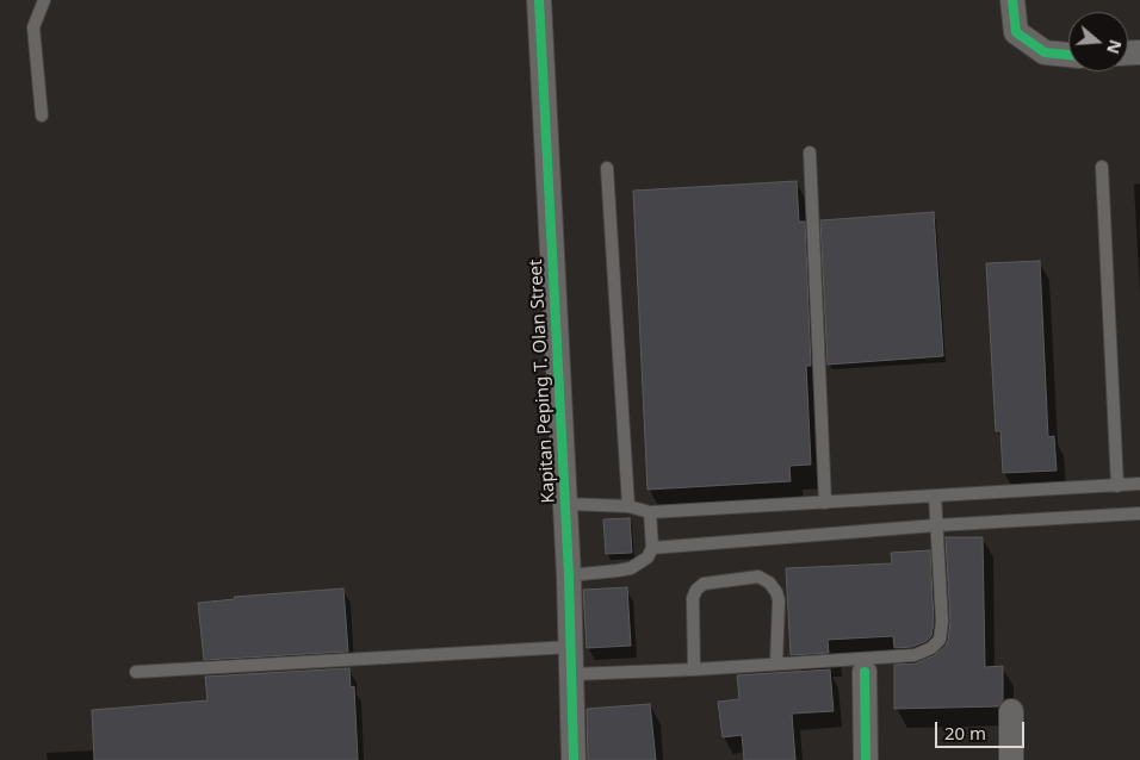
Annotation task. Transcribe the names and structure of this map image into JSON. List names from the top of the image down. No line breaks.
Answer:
{"streets":{"street":["Kapitan Peping T. Olan Street"]},"scale_bar":"20 m","north":"right"}
